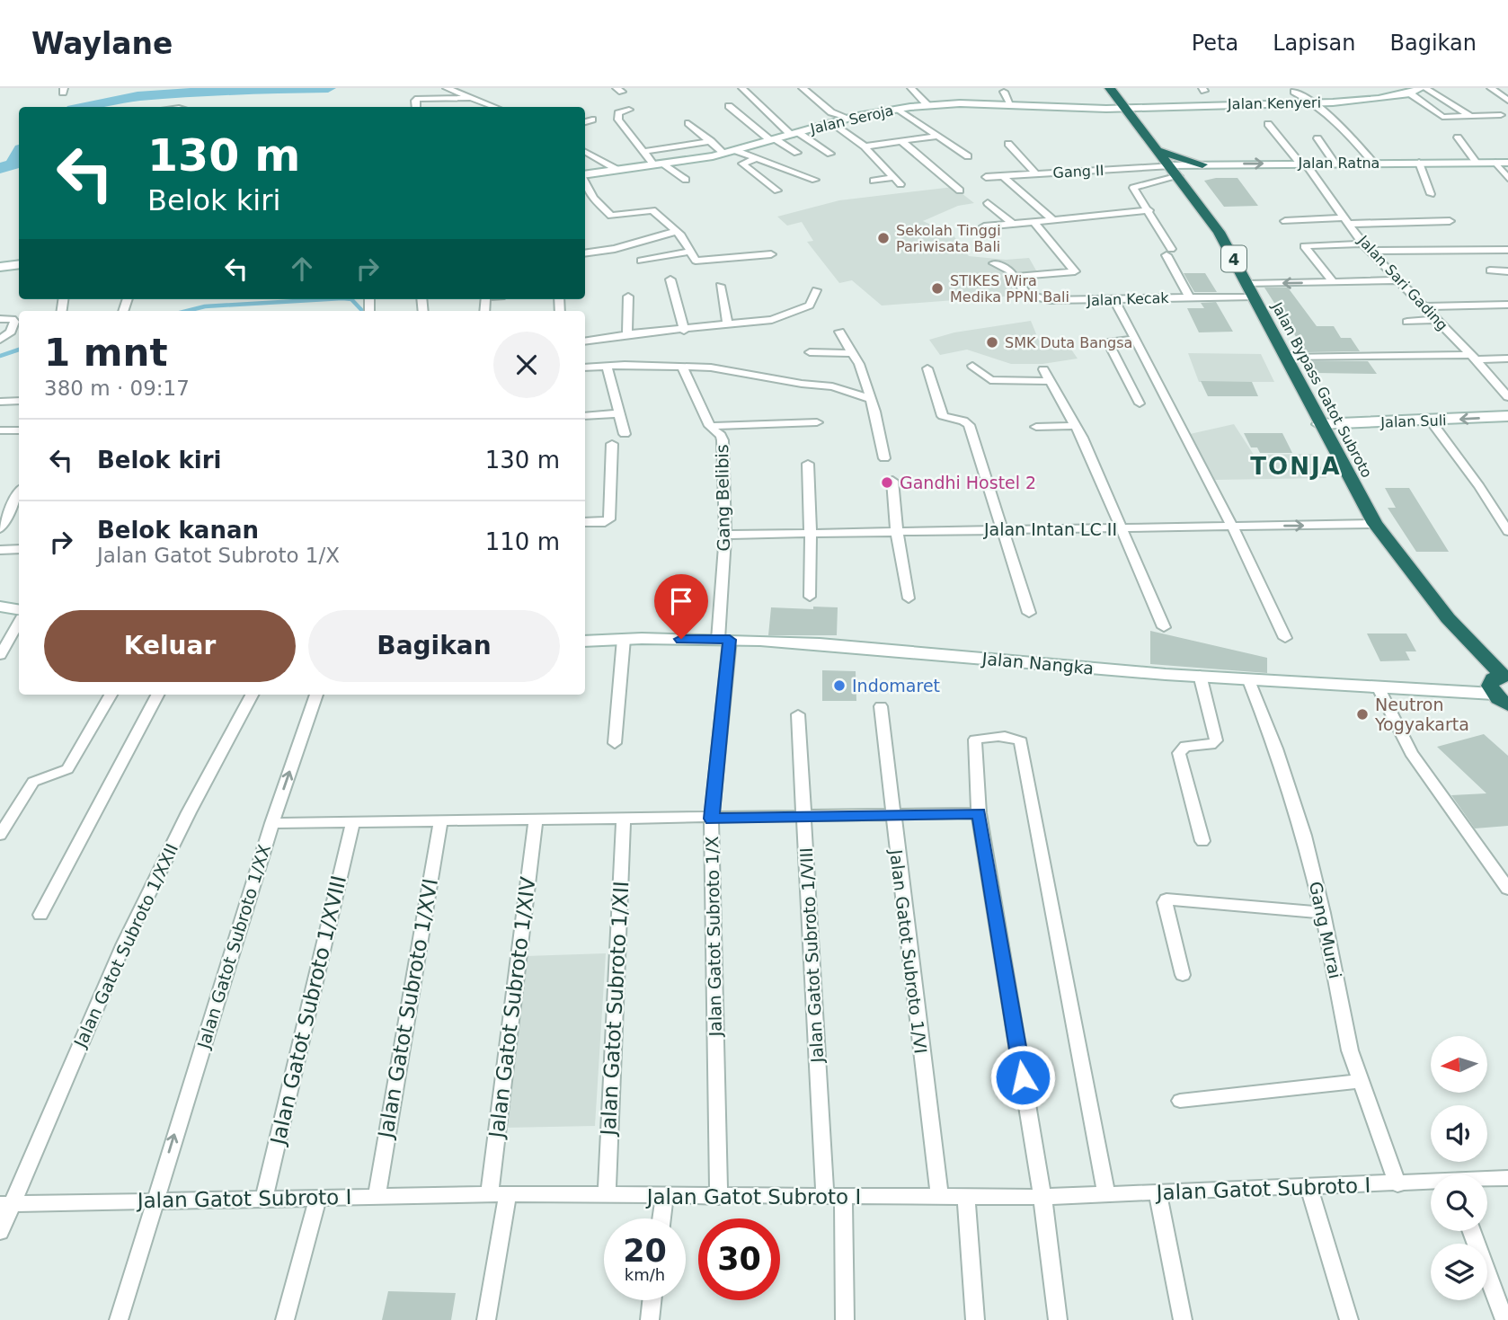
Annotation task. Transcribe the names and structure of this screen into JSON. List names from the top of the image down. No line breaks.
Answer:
{"streets":{"highway":["4","Jalan Bypass Gatot Subroto"],"street":["Jalan Kenyeri","Jalan Seroja","Jalan Ratna","Gang II","Jalan Sari Gading","Jalan Kecak","Jalan Suli","Gang Belibis","Jalan Intan LC II","Jalan Nangka","Gang Murai","Jalan Gatot Subroto 1/X","Jalan Gatot Subroto 1/XXII","Jalan Gatot Subroto 1/XX","Jalan Gatot Subroto 1/VI","Jalan Gatot Subroto 1/VIII","Jalan Gatot Subroto 1/XIV","Jalan Gatot Subroto 1/XVI","Jalan Gatot Subroto 1/XII","Jalan Gatot Subroto 1/XVIII","Jalan Gatot Subroto I"]},"crossings":[["Jalan Kenyeri","Jalan Seroja"],["Jalan Kenyeri","Jalan Bypass Gatot Subroto"],["Jalan Seroja","Jalan Bypass Gatot Subroto"],["Jalan Ratna","Gang II"],["Jalan Ratna","Jalan Sari Gading"],["Jalan Ratna","Jalan Bypass Gatot Subroto"],["Gang II","Jalan Bypass Gatot Subroto"],["4","Jalan Bypass Gatot Subroto"],["4","Jalan Nangka"],["Jalan Sari Gading","Jalan Kecak"],["Jalan Kecak","Jalan Bypass Gatot Subroto"],["Jalan Bypass Gatot Subroto","Jalan Suli"],["Jalan Bypass Gatot Subroto","Jalan Intan LC II"],["Gang Belibis","Jalan Intan LC II"],["Gang Belibis","Jalan Nangka"],["Gang Belibis","Jalan Gatot Subroto 1/X"],["Jalan Nangka","Gang Murai"],["Jalan Nangka","Jalan Gatot Subroto 1/X"],["Gang Murai","Jalan Gatot Subroto I"],["Jalan Gatot Subroto 1/X","Jalan Gatot Subroto I"],["Jalan Gatot Subroto 1/XXII","Jalan Gatot Subroto I"],["Jalan Gatot Subroto 1/XX","Jalan Gatot Subroto I"],["Jalan Gatot Subroto 1/VI","Jalan Gatot Subroto I"],["Jalan Gatot Subroto 1/VIII","Jalan Gatot Subroto I"],["Jalan Gatot Subroto 1/XIV","Jalan Gatot Subroto I"],["Jalan Gatot Subroto 1/XVI","Jalan Gatot Subroto I"],["Jalan Gatot Subroto 1/XII","Jalan Gatot Subroto I"],["Jalan Gatot Subroto 1/XVIII","Jalan Gatot Subroto I"]],"one_way":["Jalan Gatot Subroto 1/XX"],"districts":["TONJA"],"places":["Sekolah Tinggi Pariwisata Bali","STIKES Wira Medika PPNI Bali","SMK Duta Bangsa","Gandhi Hostel 2","Indomaret","Neutron Yogyakarta"],"north":"left","page":{"header":"Waylane","nav":["Peta","Lapisan","Bagikan"],"turn":["130 m","Belok kiri"],"heading":["1 mnt","380 m · 09:17"],"list":[{"name":"Belok kiri","value":"130 m"},{"name":"Belok kanan","note":"Jalan Gatot Subroto 1/X","value":"110 m"}],"buttons":["Keluar","Bagikan"],"speed":"20 km/h","limit":"30"}}
